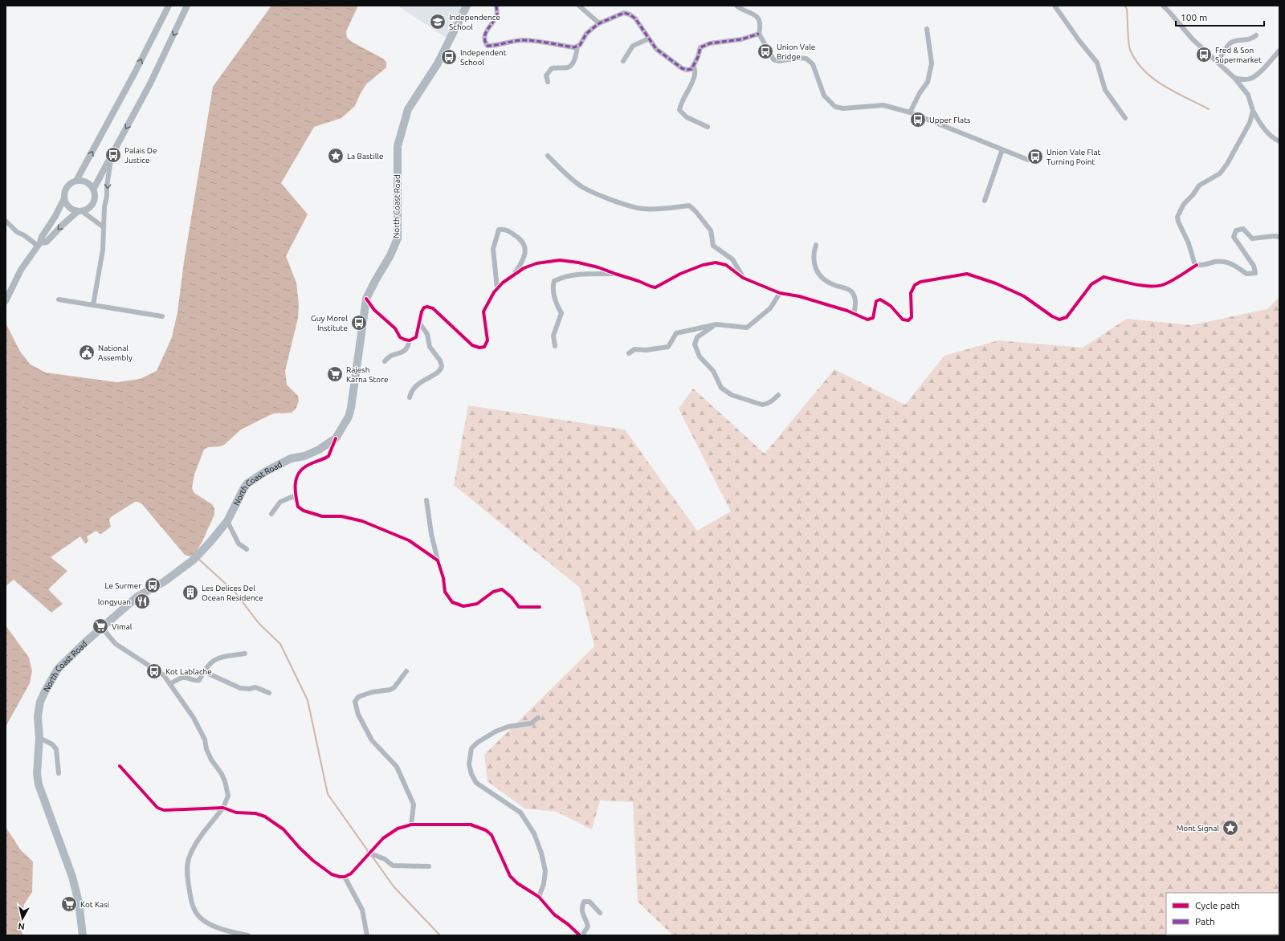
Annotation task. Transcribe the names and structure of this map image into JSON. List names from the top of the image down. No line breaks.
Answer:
{"streets":{"main road":["North Coast Road"]},"places":{"school or university":["Independence School"],"bus stop":["Union Vale Bridge","Fred & Son Supermarket","Independent School","Upper Flats","Palais De Justice","Union Vale Flat Turning Point","Guy Morel Institute","Le Surmer","Kot Lablache"],"place":["La Bastille","Mont Signal"],"public building":["National Assembly"],"supermarket":["Rajesh Karna Store","Vimal","Kot Kasi"],"building":["Les Delices Del Ocean Residence"],"restaurant":["longyuan"]},"legend":["Cycle path","Path"],"scale_bar":"100 m","north":"bottom"}
